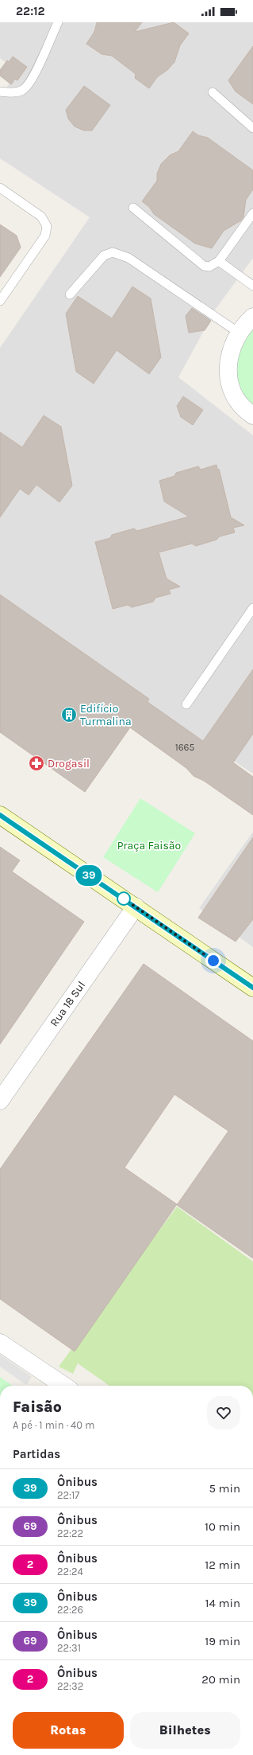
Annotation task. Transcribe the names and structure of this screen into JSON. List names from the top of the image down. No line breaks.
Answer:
{"streets":{"street":["Rua 18 Sul"]},"parks":["Praça Faisão"],"places":{"building":["Edifício Turmalina"],"pharmacy":["Drogasil"]},"lines":["bus line 39"],"house_numbers":["1665"],"page":{"status":"22:12","on_map":"39","heading":[["Faisão","A pé · 1 min · 40 m"],"Partidas"],"list":[{"mark":"39","name":"Ônibus","note":"22:17","value":"5 min"},{"mark":"69","name":"Ônibus","note":"22:22","value":"10 min"},{"mark":"2","name":"Ônibus","note":"22:24","value":"12 min"},{"mark":"39","name":"Ônibus","note":"22:26","value":"14 min"},{"mark":"69","name":"Ônibus","note":"22:31","value":"19 min"},{"mark":"2","name":"Ônibus","note":"22:32","value":"20 min"}],"buttons":["Rotas","Bilhetes"]}}
